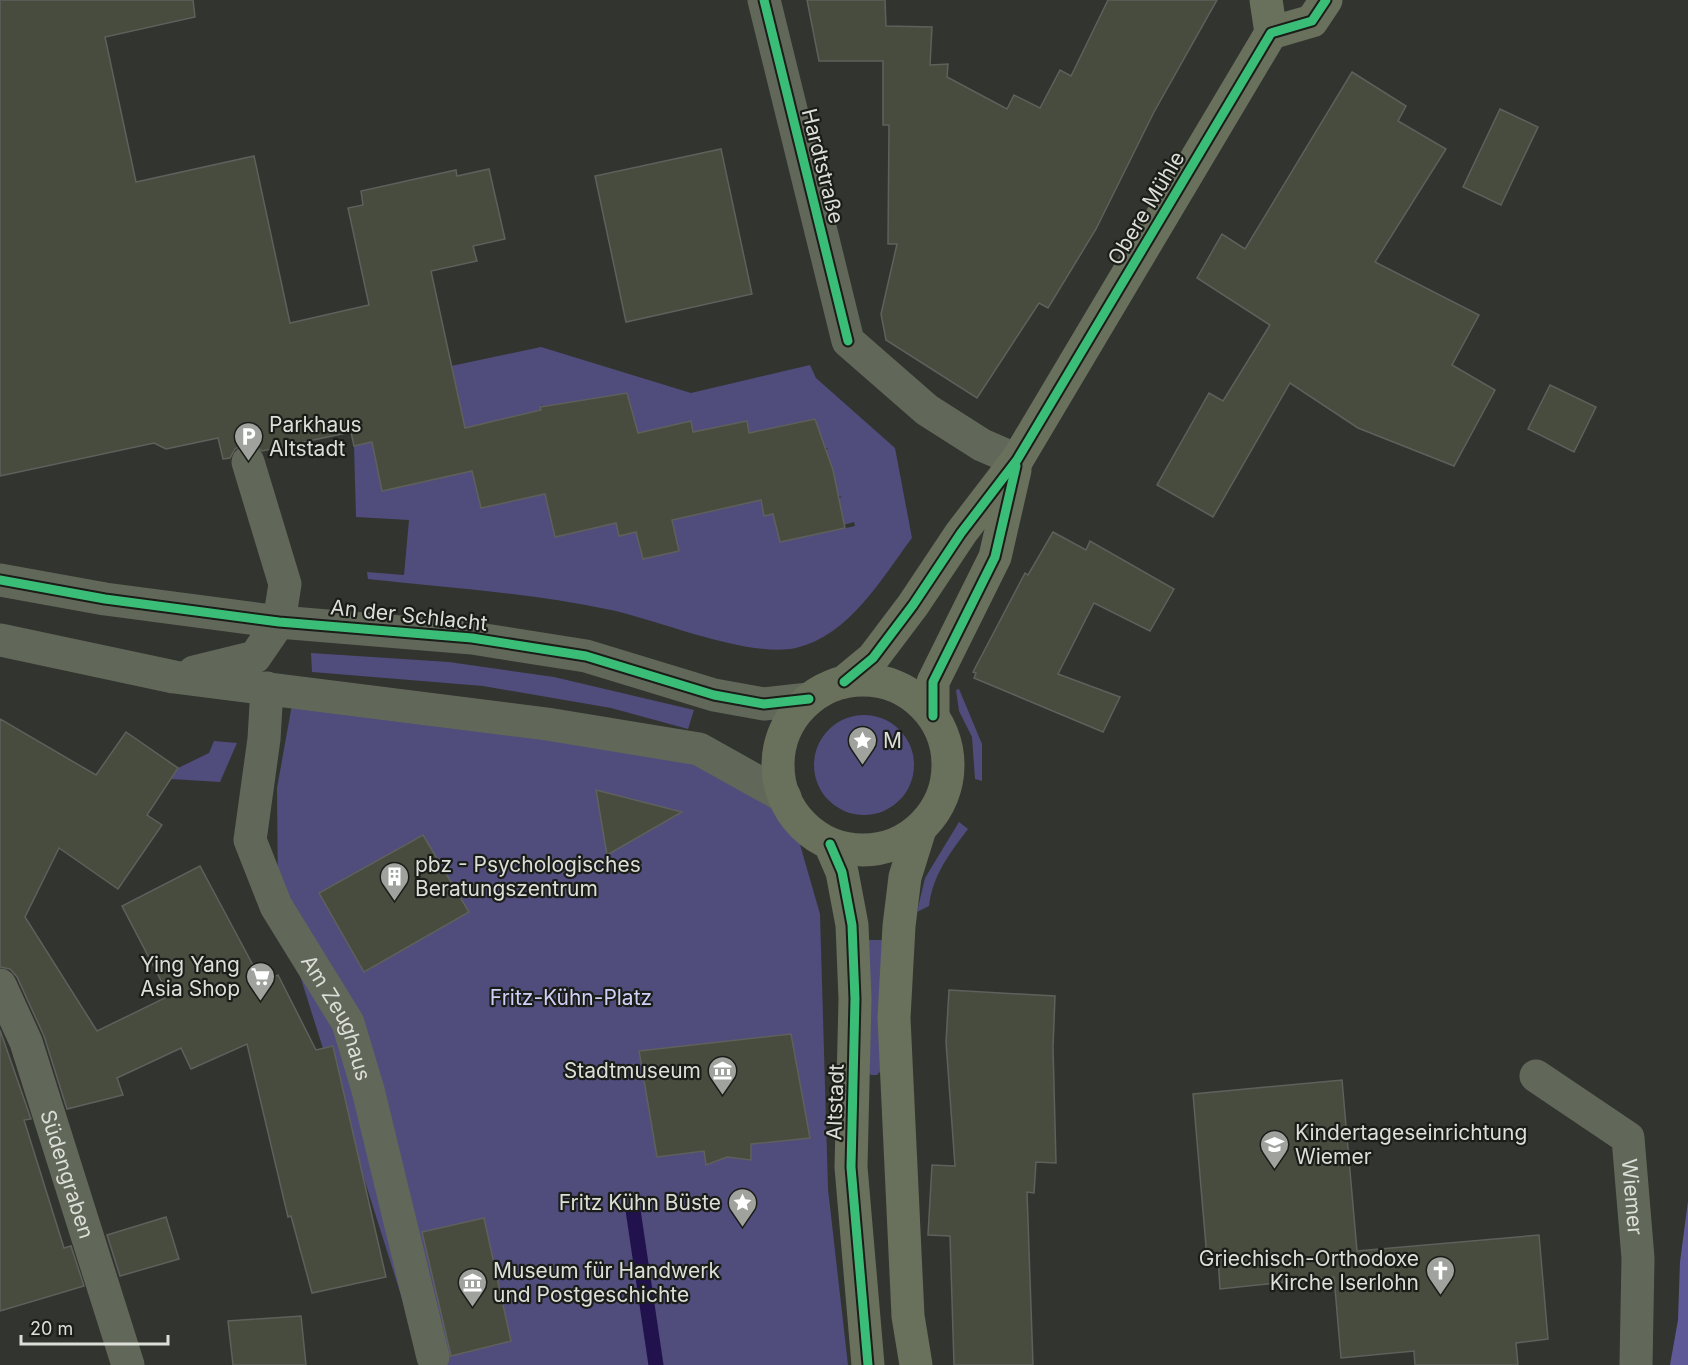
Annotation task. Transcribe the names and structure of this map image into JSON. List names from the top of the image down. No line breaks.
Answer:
{"streets":{"main road":["Obere Mühle","Altstadt"],"street":["Hardtstraße","An der Schlacht","Am Zeughaus","Südengraben","Wiemer"]},"crossings":[["Hardtstraße","Obere Mühle"],["Obere Mühle","An der Schlacht"],["Obere Mühle","Altstadt"],["An der Schlacht","Altstadt"]],"parks":["Fritz-Kühn-Platz"],"places":{"parking":["Parkhaus Altstadt"],"place":["M","Fritz Kühn Büste"],"building":["pbz - Psychologisches Beratungszentrum"],"supermarket":["Ying Yang Asia Shop"],"museum":["Stadtmuseum","Museum für Handwerk und Postgeschichte"],"school or university":["Kindertageseinrichtung Wiemer"],"church":["Griechisch-Orthodoxe Kirche Iserlohn"]},"scale_bar":"20 m"}
